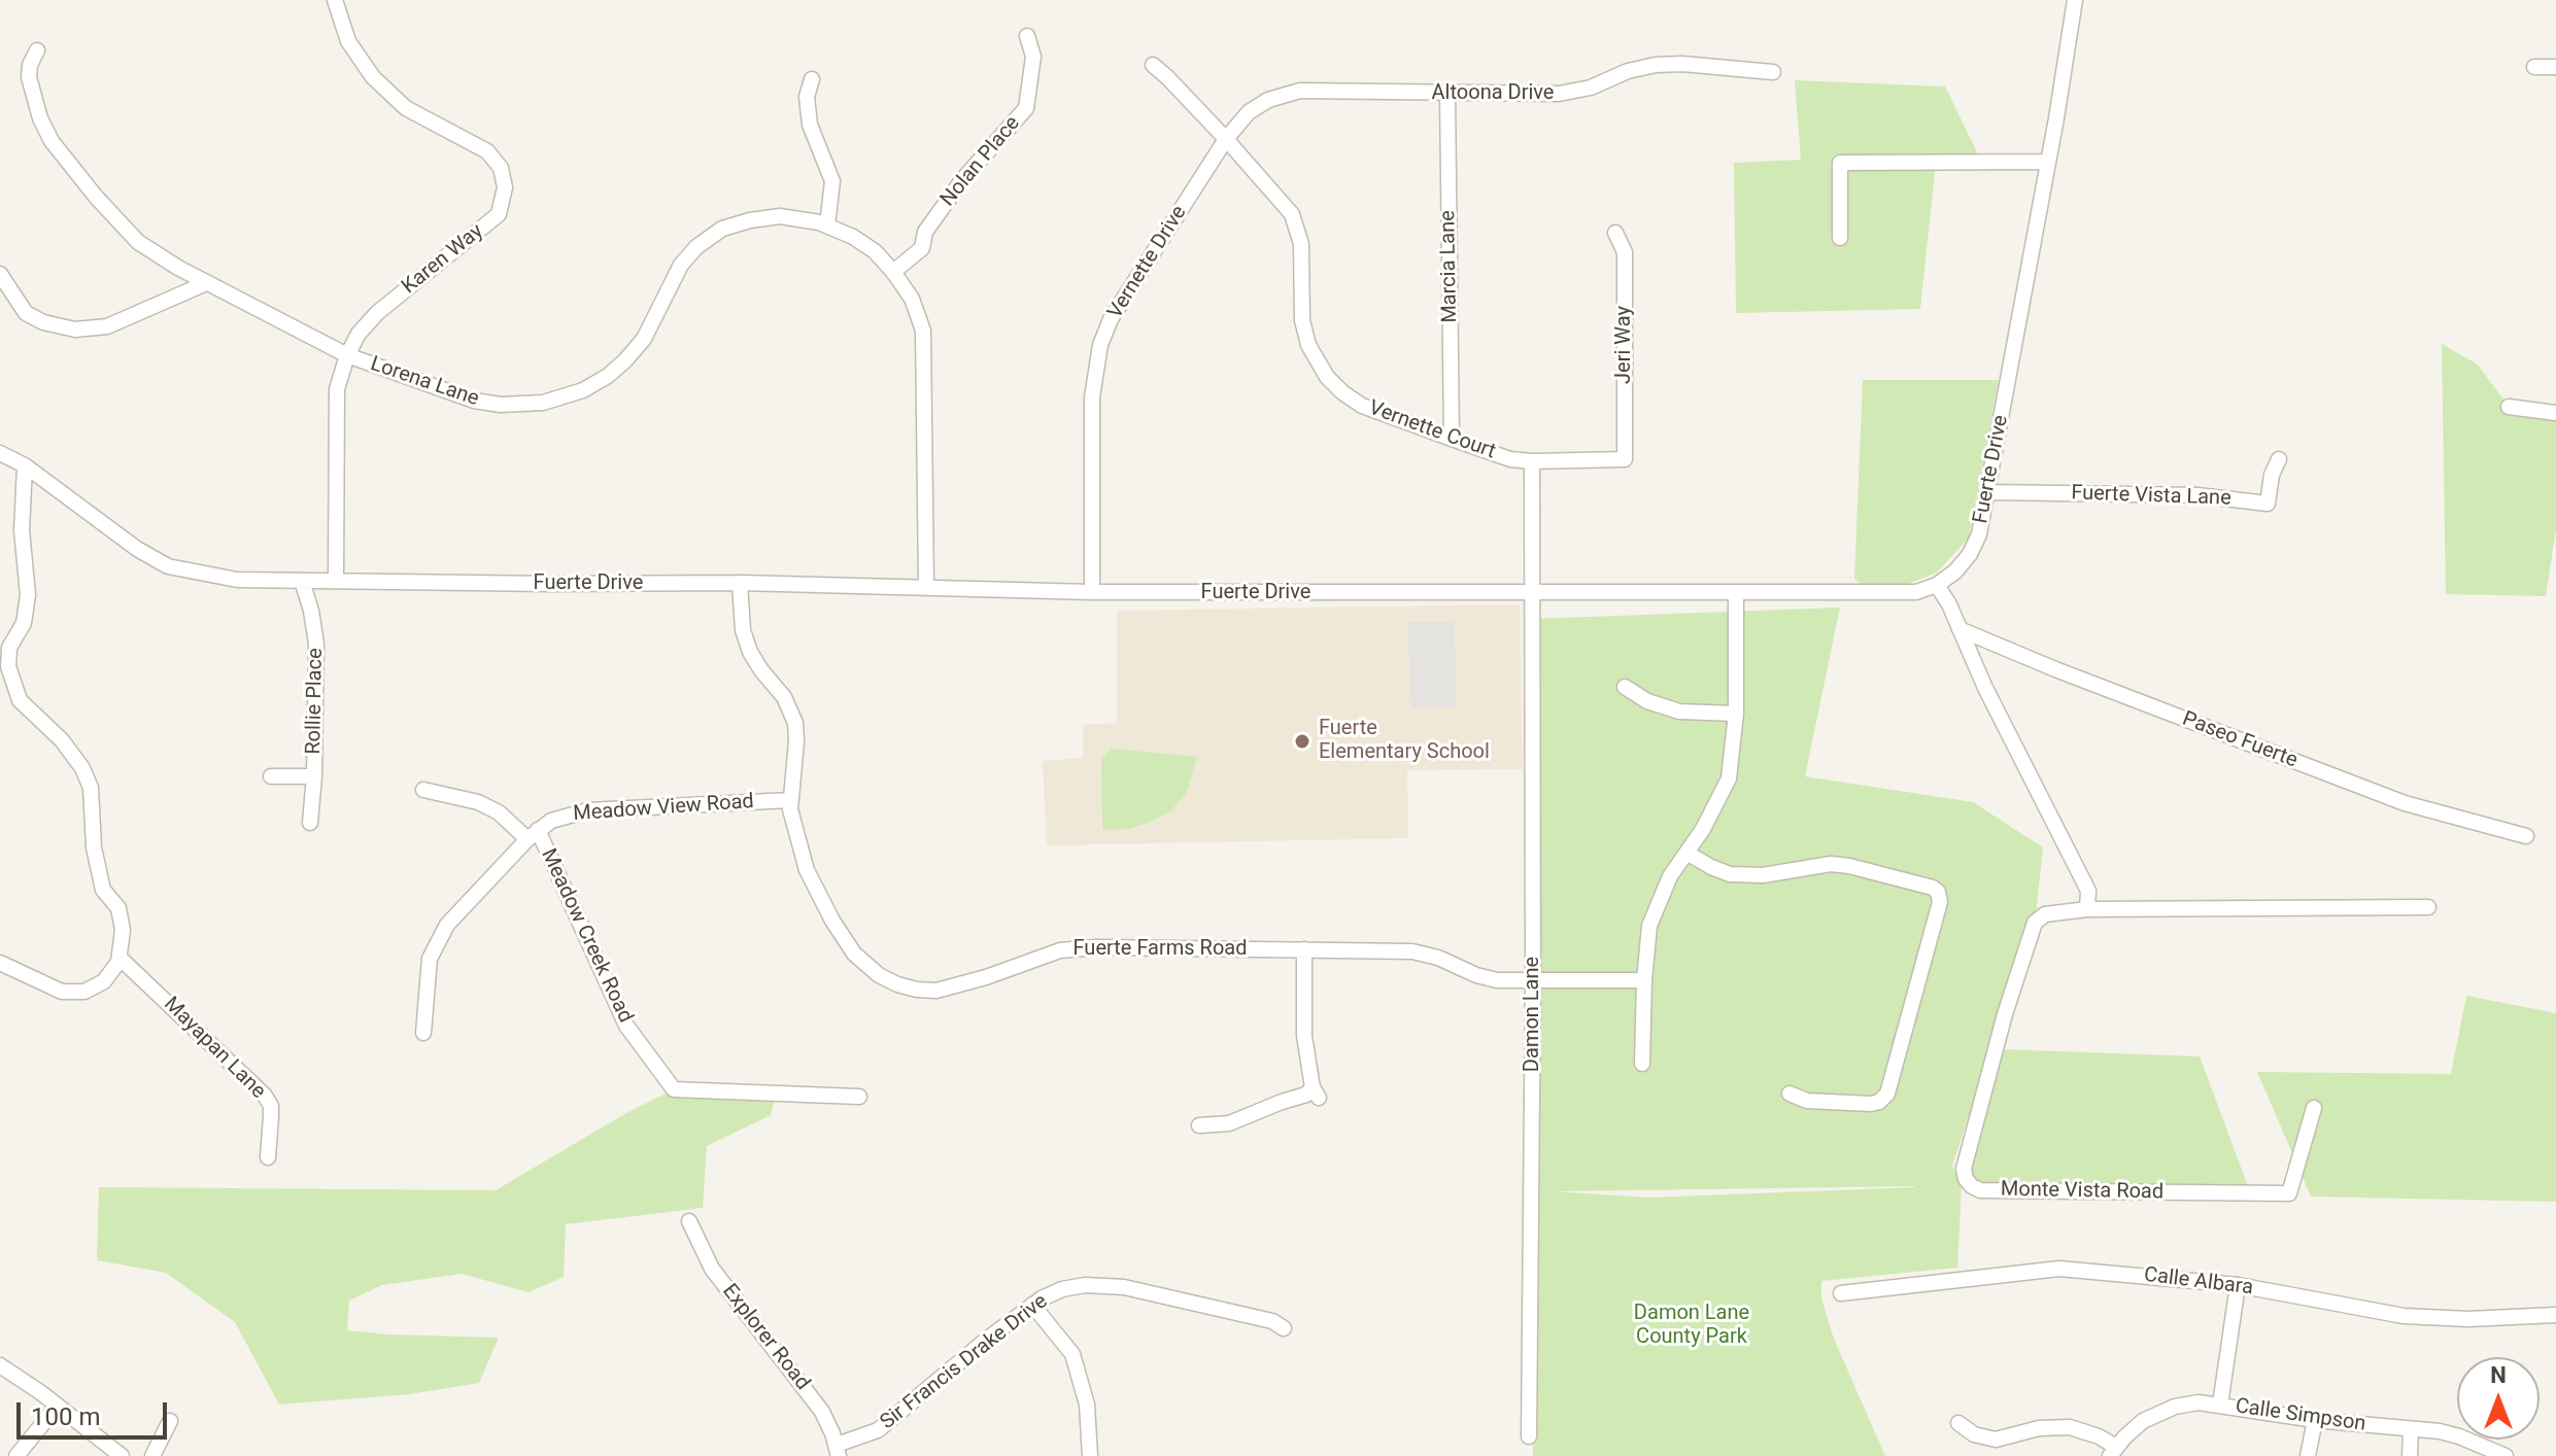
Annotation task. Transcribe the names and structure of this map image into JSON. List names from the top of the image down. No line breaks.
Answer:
{"streets":{"street":["Altoona Drive","Nolan Place","Karen Way","Vernette Drive","Marcia Lane","Jeri Way","Lorena Lane","Vernette Court","Fuerte Drive","Fuerte Vista Lane","Rollie Place","Paseo Fuerte","Meadow View Road","Meadow Creek Road","Fuerte Farms Road","Damon Lane","Mayapan Lane","Monte Vista Road","Calle Albara","Explorer Road","Sir Francis Drake Drive","Calle Simpson"]},"crossings":[["Altoona Drive","Vernette Drive"],["Altoona Drive","Marcia Lane"],["Altoona Drive","Vernette Court"],["Nolan Place","Lorena Lane"],["Karen Way","Lorena Lane"],["Karen Way","Fuerte Drive"],["Vernette Drive","Vernette Court"],["Vernette Drive","Fuerte Drive"],["Marcia Lane","Vernette Court"],["Jeri Way","Vernette Court"],["Lorena Lane","Fuerte Drive"],["Fuerte Drive","Fuerte Vista Lane"],["Fuerte Drive","Rollie Place"],["Fuerte Drive","Fuerte Farms Road"],["Fuerte Drive","Damon Lane"],["Meadow View Road","Meadow Creek Road"],["Meadow View Road","Fuerte Farms Road"],["Fuerte Farms Road","Damon Lane"],["Explorer Road","Sir Francis Drake Drive"]],"parks":["Damon Lane County Park"],"places":["Fuerte Elementary School"],"scale_bar":"100 m","north":"top"}
